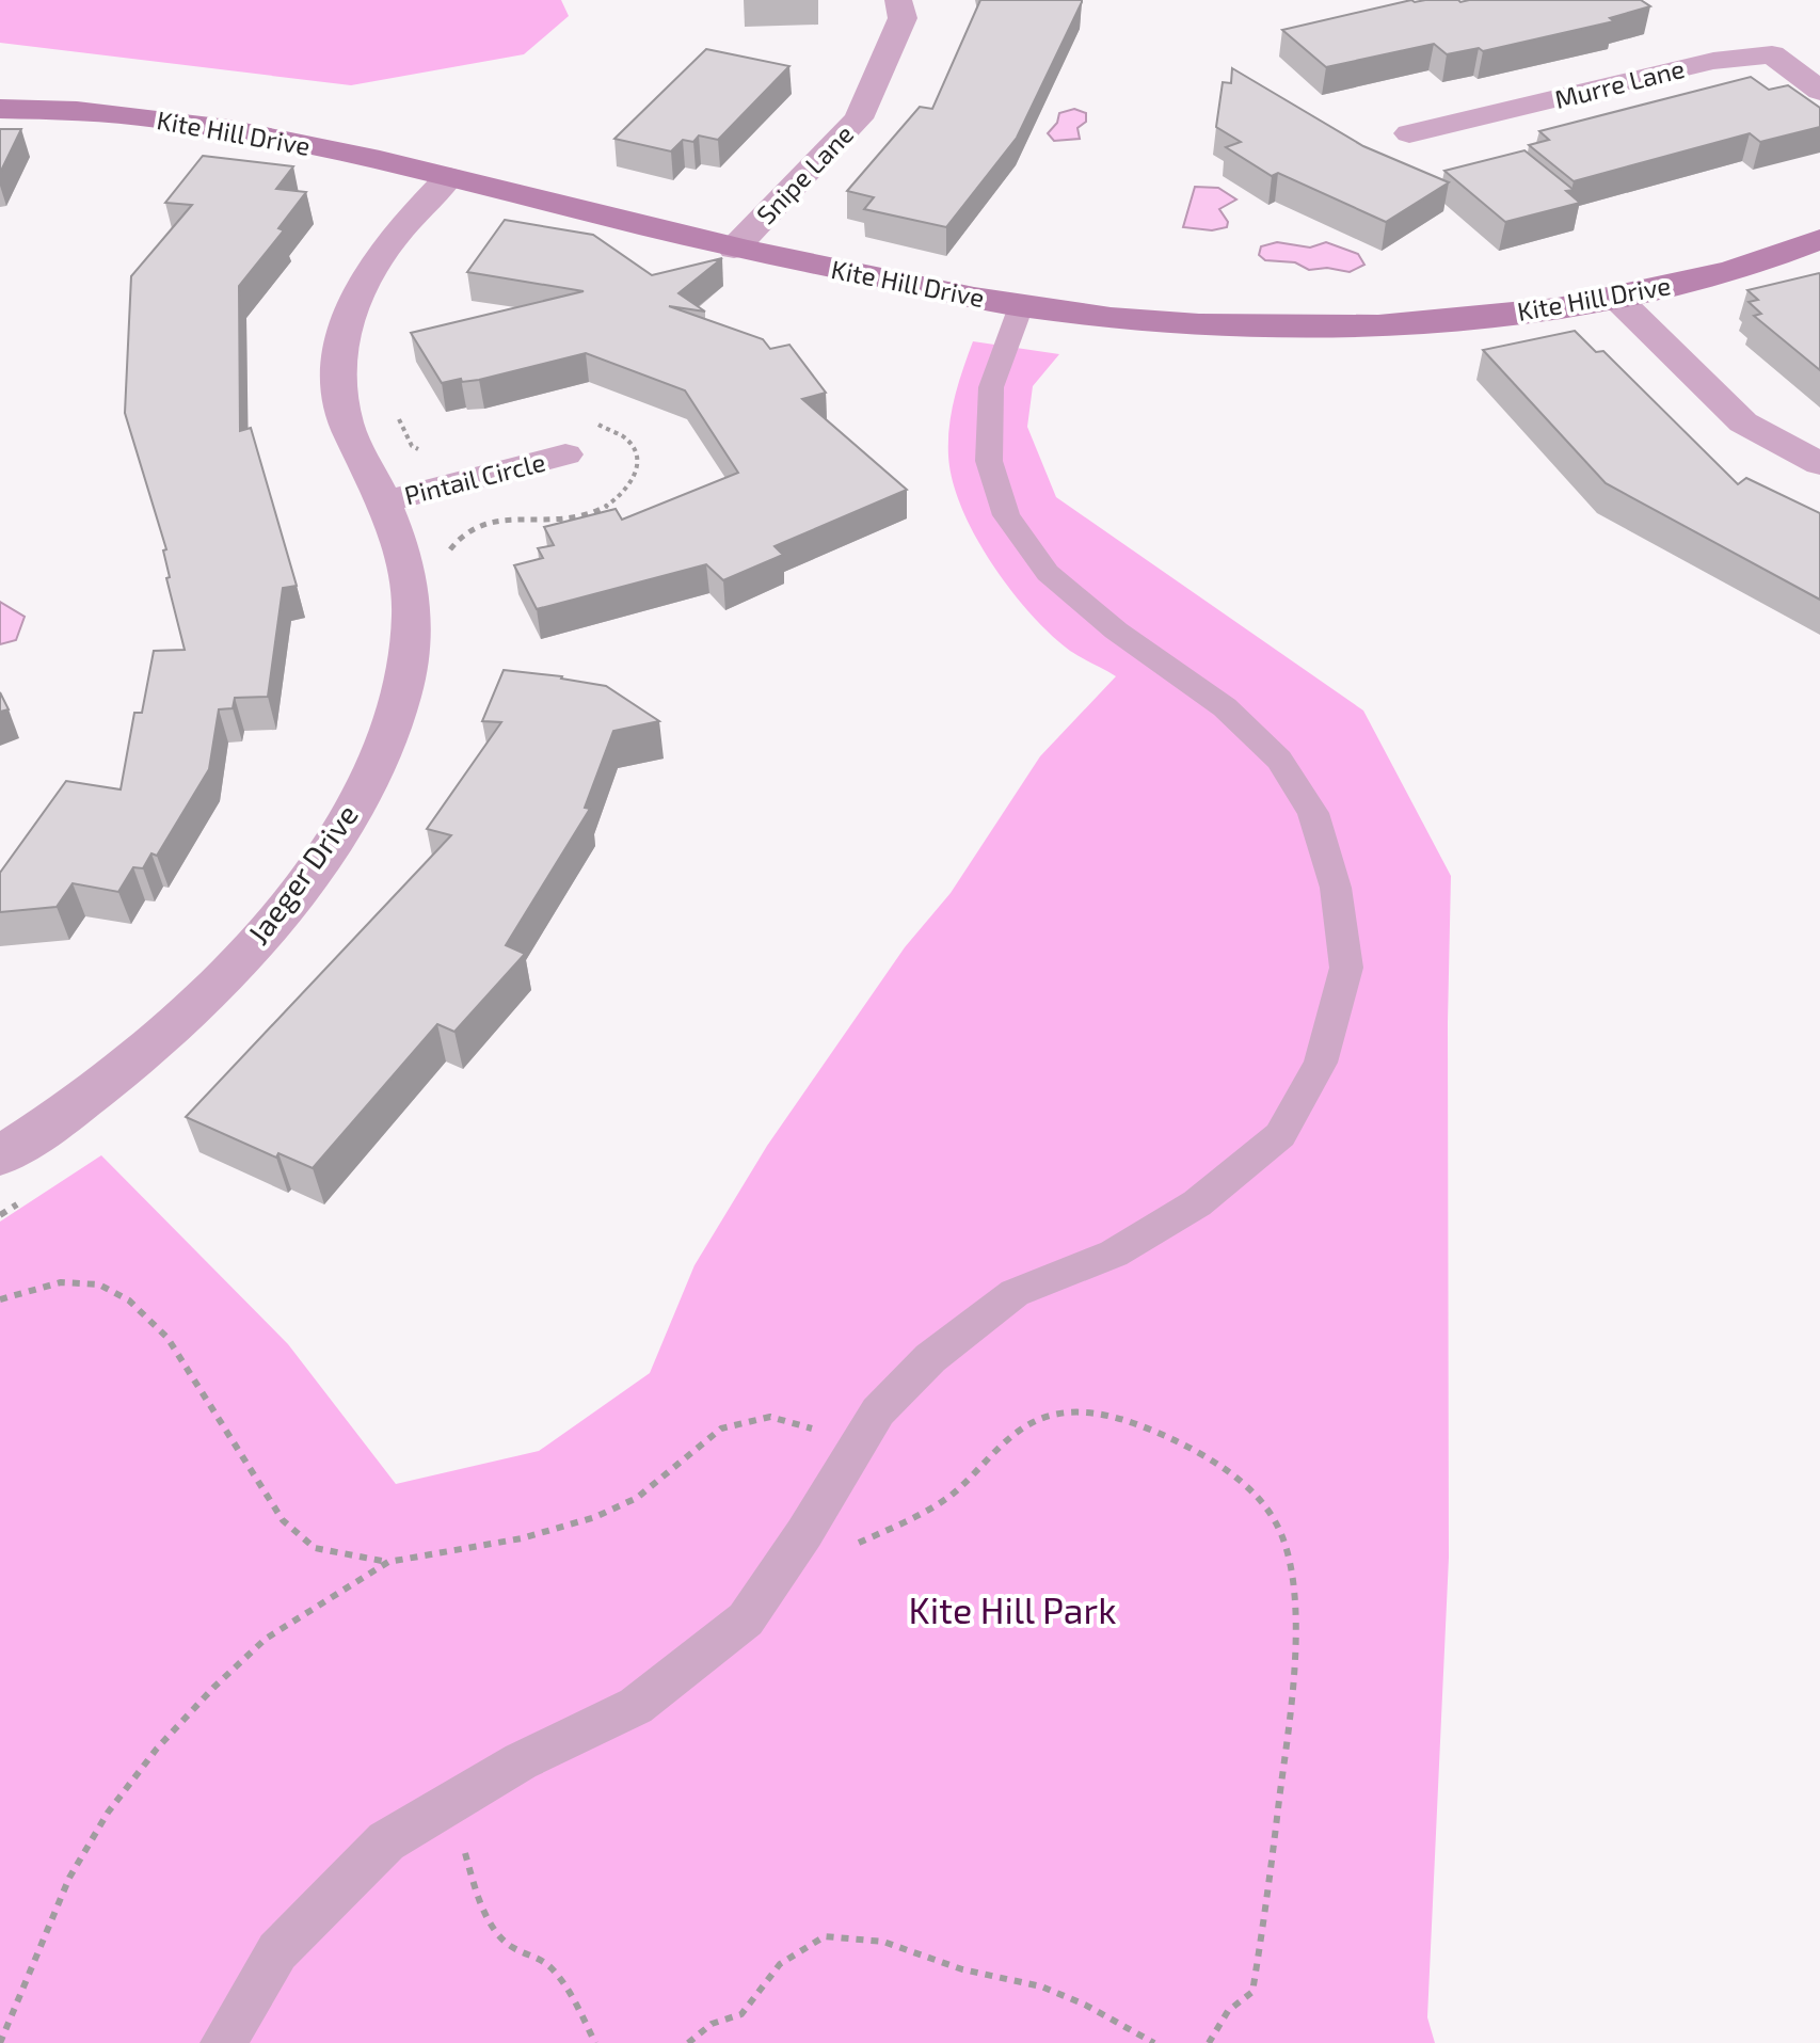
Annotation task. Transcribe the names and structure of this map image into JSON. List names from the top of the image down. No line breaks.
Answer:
{"streets":{"street":["Murre Lane","Kite Hill Drive","Snipe Lane","Pintail Circle","Jaeger Drive"]},"crossings":[["Kite Hill Drive","Snipe Lane"],["Kite Hill Drive","Jaeger Drive"],["Pintail Circle","Jaeger Drive"]],"parks":["Kite Hill Park"]}
